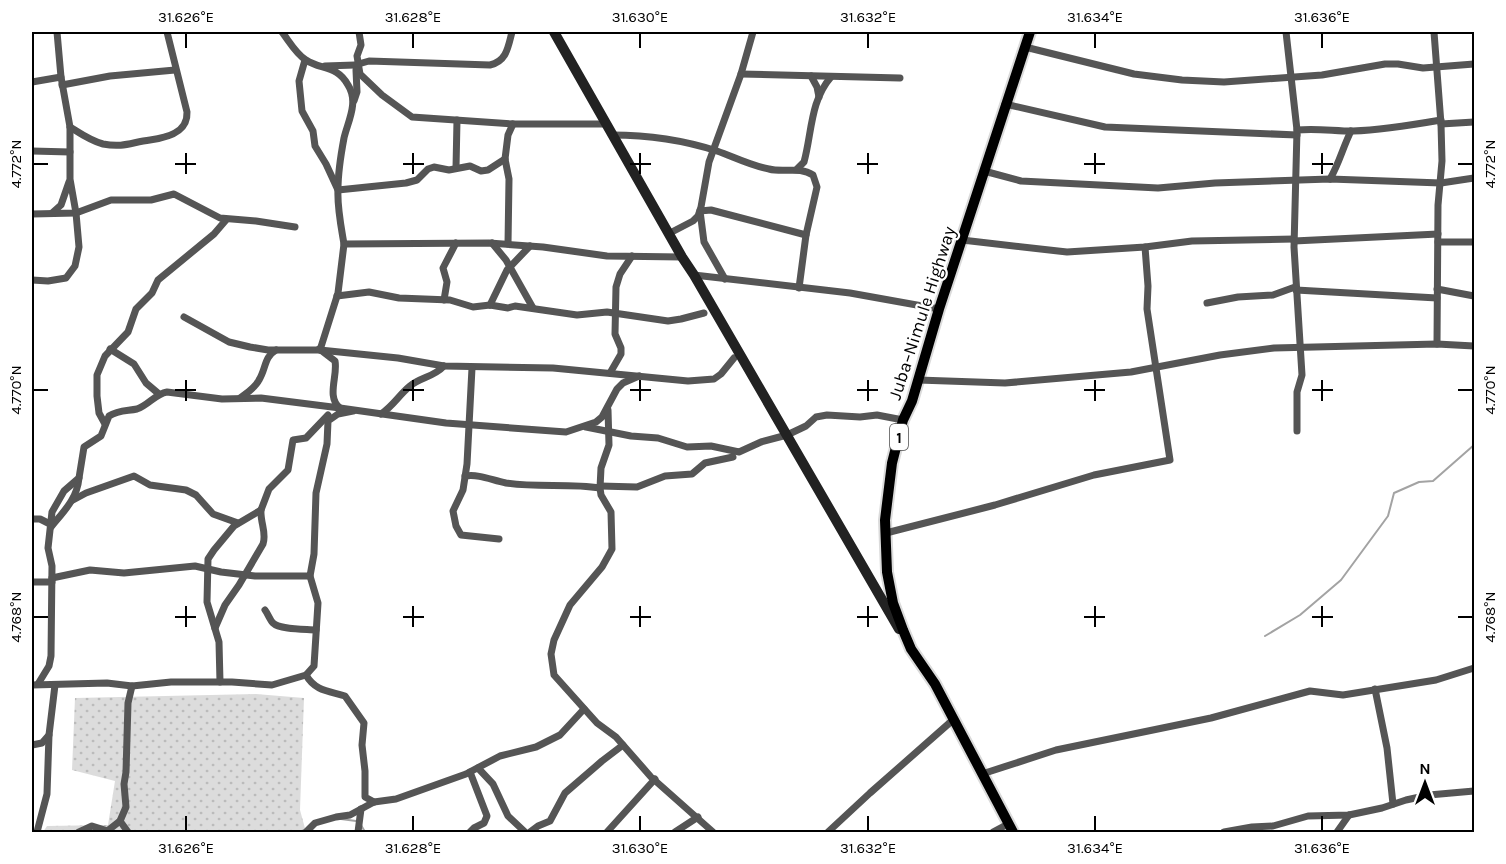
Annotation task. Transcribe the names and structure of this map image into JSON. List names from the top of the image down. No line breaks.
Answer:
{"streets":{"main road":["Juba–Nimule Highway","1"]},"north":"top","coordinates":["31.626°E","31.628°E","31.630°E","31.632°E","31.634°E","31.636°E","4.772°N","4.770°N","4.768°N"]}
